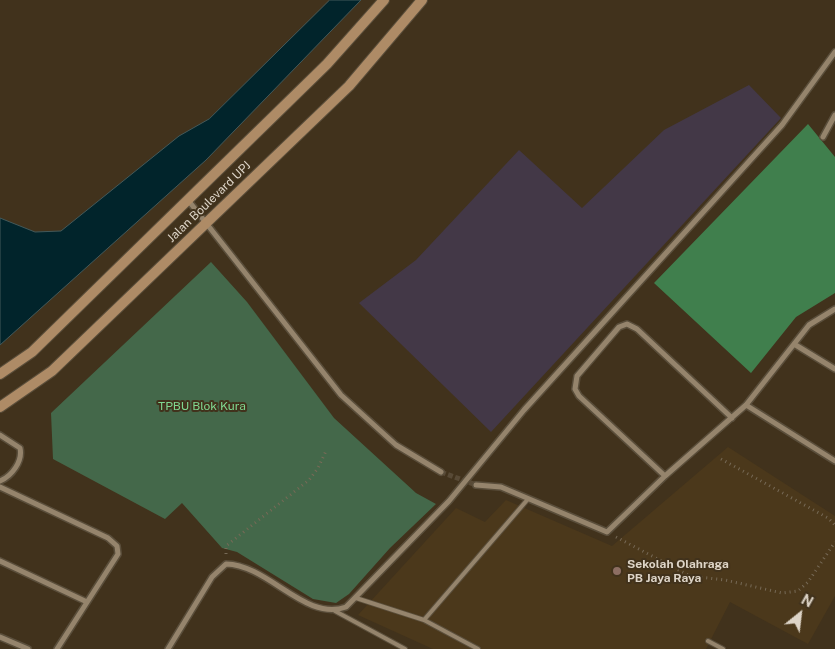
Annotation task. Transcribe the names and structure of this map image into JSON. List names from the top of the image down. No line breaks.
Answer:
{"streets":{"street":["Jalan Boulevard UPJ"]},"parks":["TPBU Blok Kura"],"places":["Sekolah Olahraga PB Jaya Raya"],"north":"top right"}
